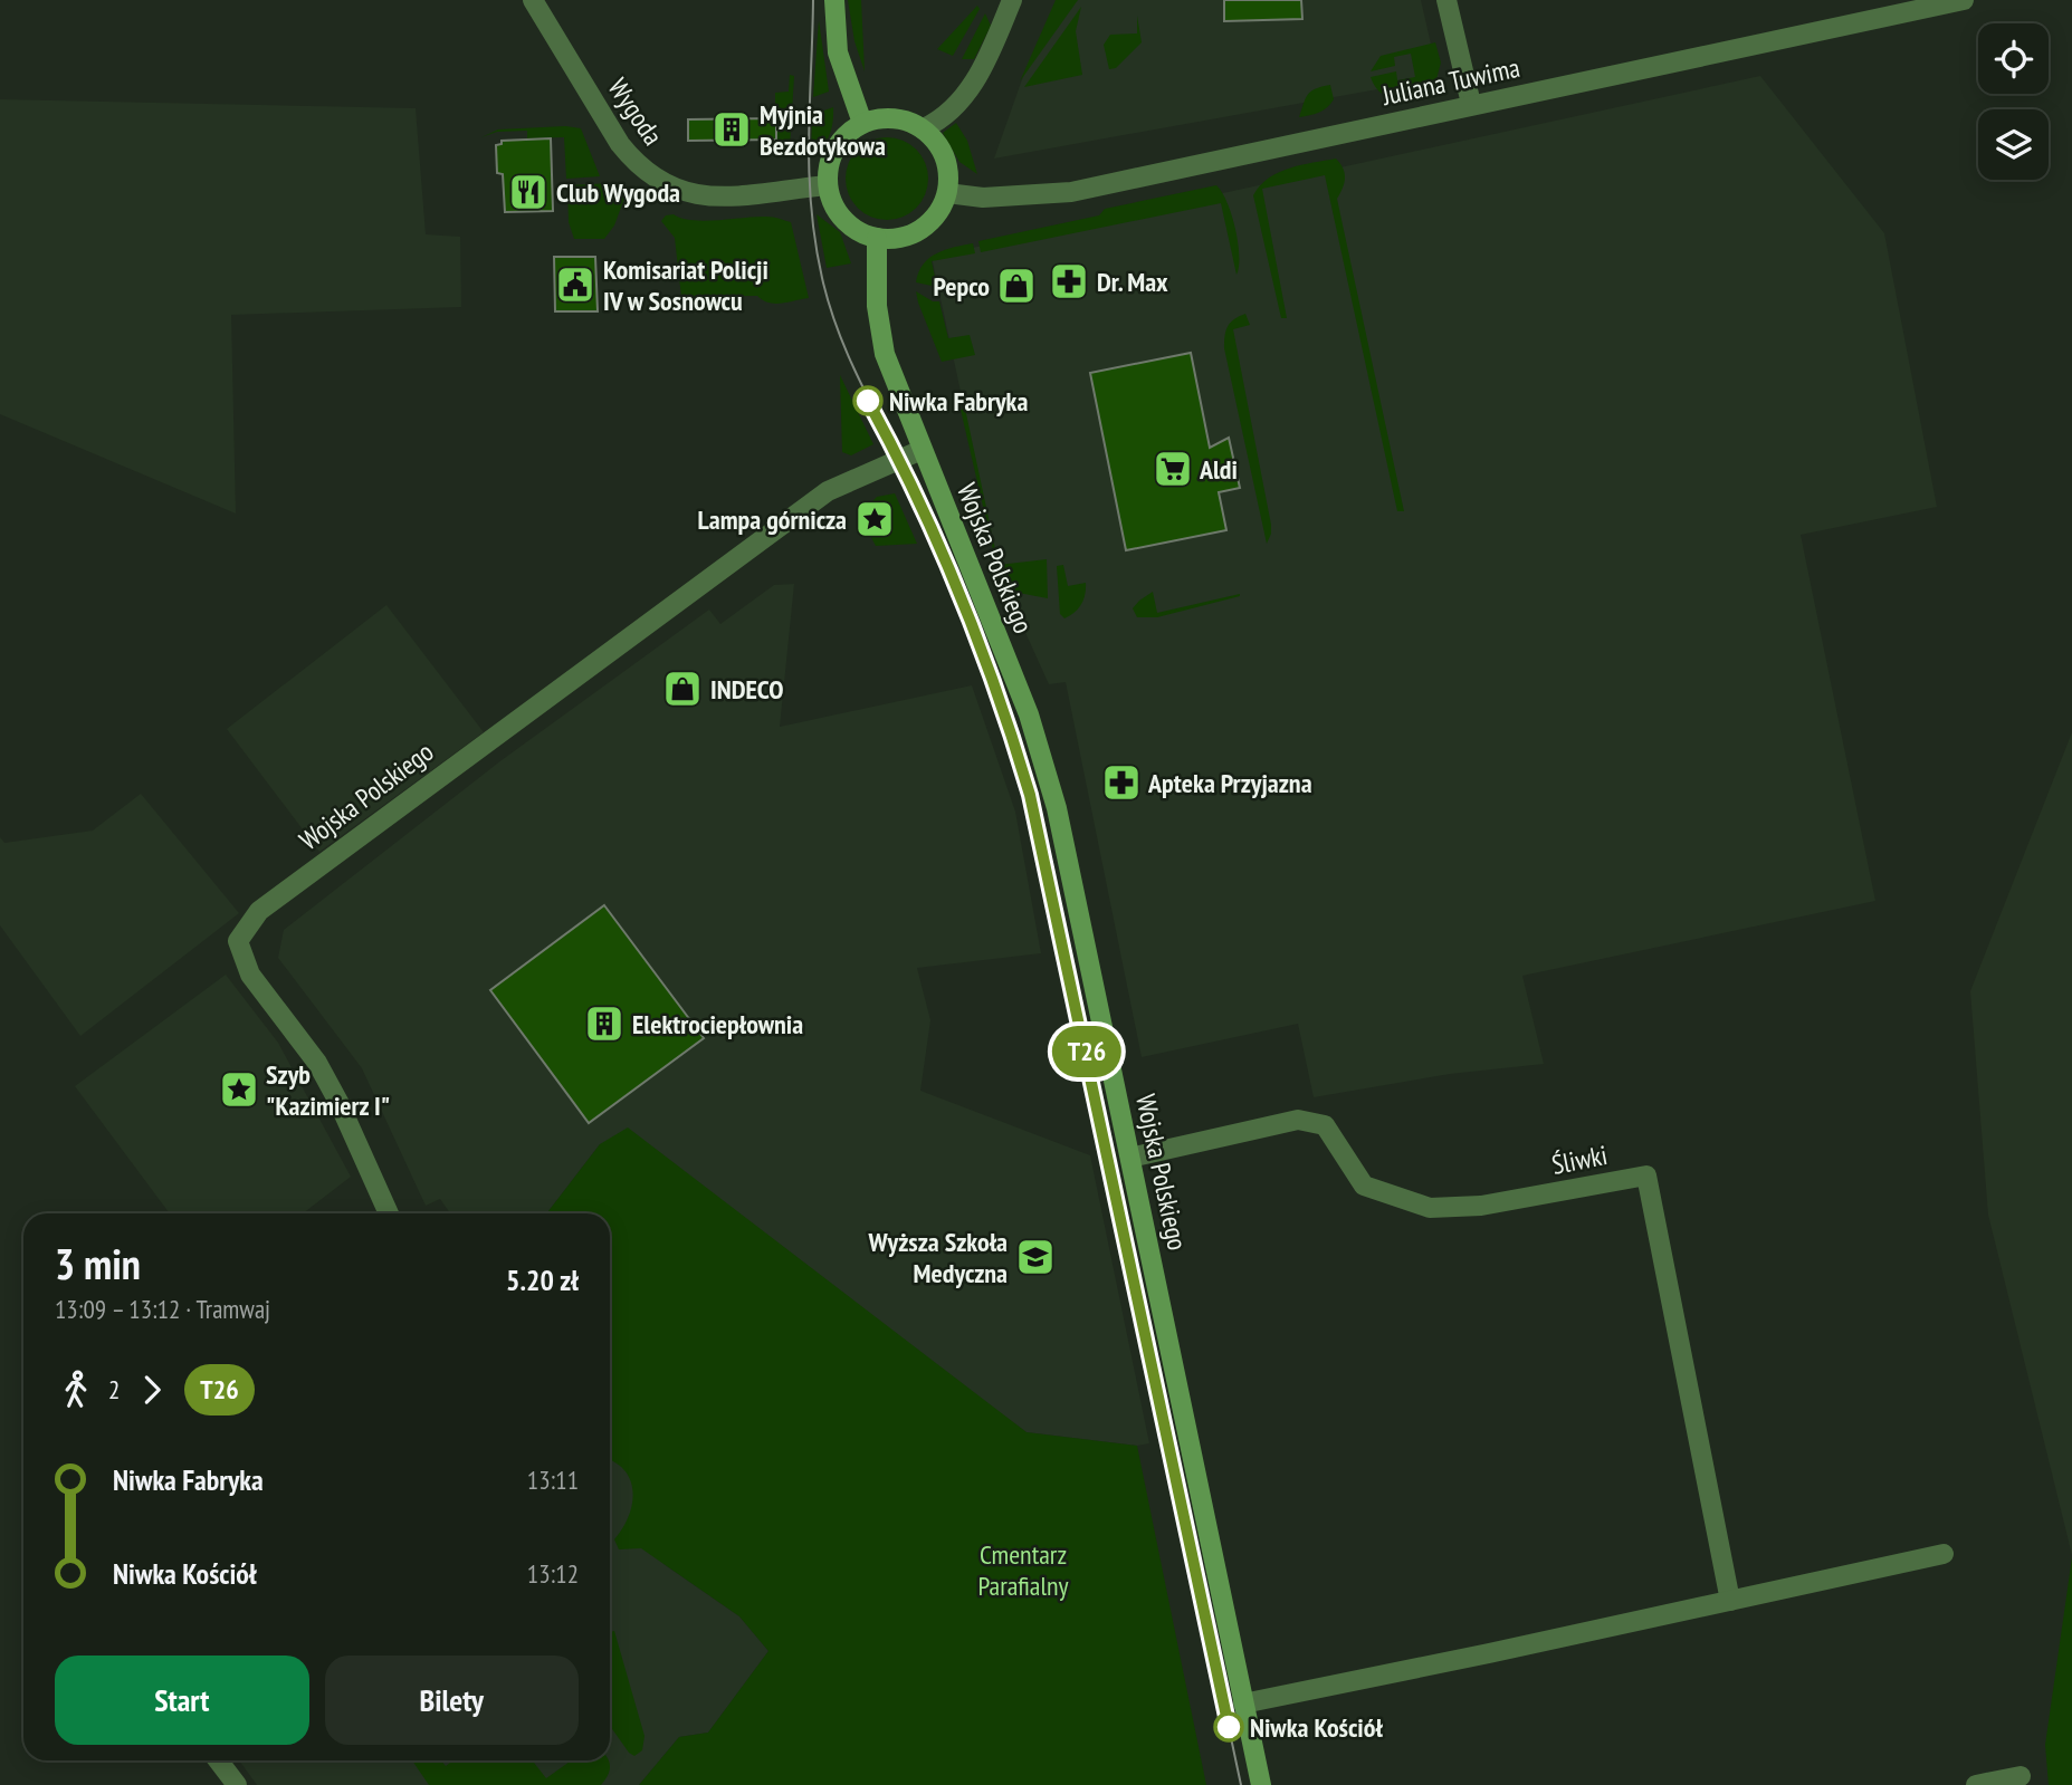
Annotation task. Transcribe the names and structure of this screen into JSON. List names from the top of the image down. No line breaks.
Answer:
{"streets":{"main road":["Wojska Polskiego"],"street":["Juliana Tuwima","Wygoda","Śliwki"]},"crossings":[["Juliana Tuwima","Wygoda"],["Juliana Tuwima","Wojska Polskiego"],["Wygoda","Wojska Polskiego"],["Wojska Polskiego","Śliwki"]],"parks":["Cmentarz Parafialny"],"places":{"building":["Myjnia Bezdotykowa","Elektrociepłownia"],"restaurant":["Club Wygoda"],"pharmacy":["Dr. Max","Apteka Przyjazna"],"public building":["Komisariat Policji IV w Sosnowcu"],"shop":["Pepco","INDECO"],"other":["Niwka Fabryka","Niwka Kościół"],"supermarket":["Aldi"],"place":["Lampa górnicza","Szyb \"Kazimierz I\""],"school or university":["Wyższa Szkoła Medyczna"]},"lines":["tram line T26"],"page":{"on_map":"T26","heading":["3 min","13:09 – 13:12 · Tramwaj","5.20 zł"],"legs":["2","T26"],"list":[{"name":"Niwka Fabryka","value":"13:11"},{"name":"Niwka Kościół","value":"13:12"}],"buttons":["Start","Bilety"]}}
